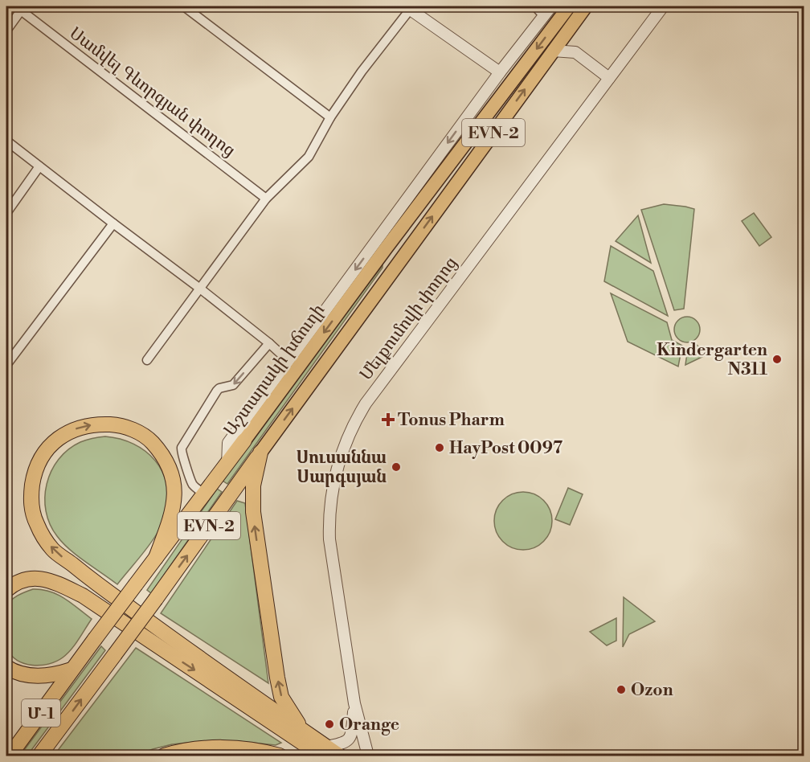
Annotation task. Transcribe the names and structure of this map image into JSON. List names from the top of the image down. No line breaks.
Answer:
{"streets":{"highway":["EVN-2","Աշտարակի խճուղի","Մ-1"],"street":["Սամվել Գևորգյան փողոց","Մելքումովի փողոց"]},"places":{"other":["Kindergarten N311","HayPost 0097","Սուսաննա Սարգսյան","Ozon","Orange"],"health":["Tonus Pharm"]}}
